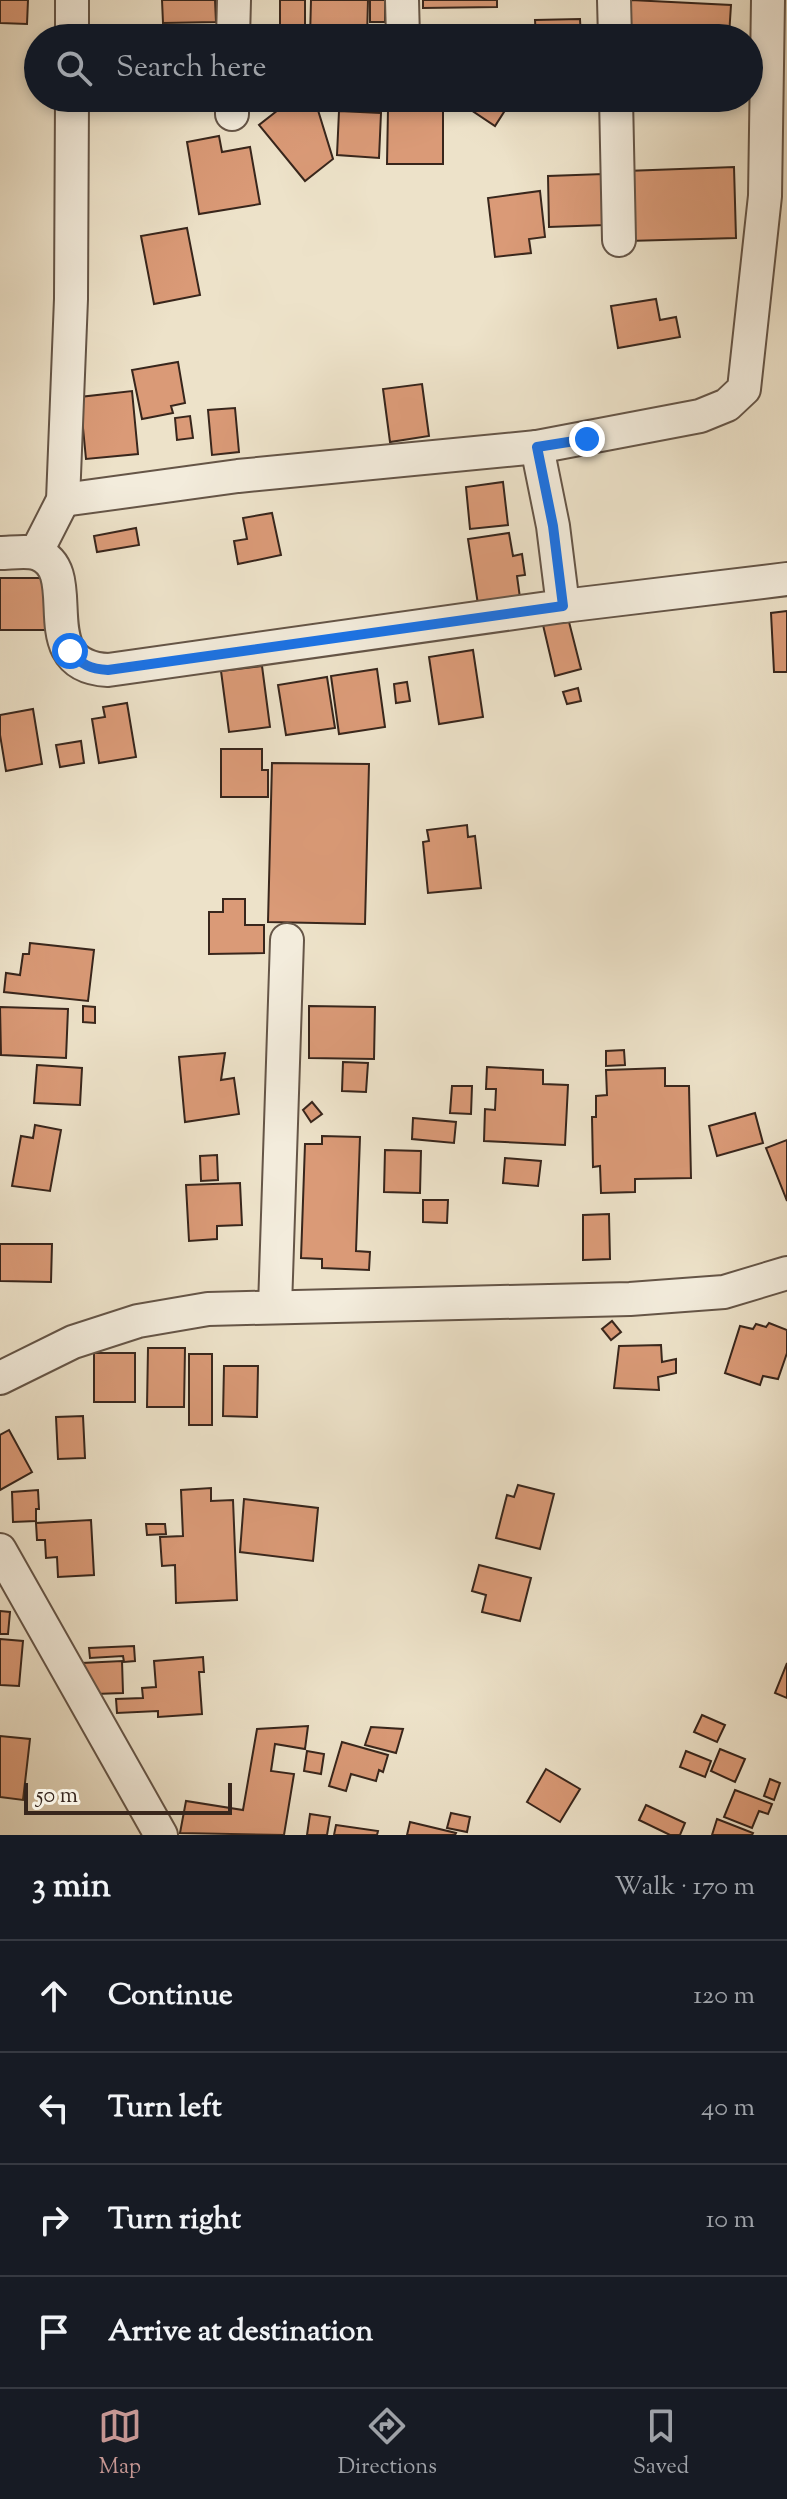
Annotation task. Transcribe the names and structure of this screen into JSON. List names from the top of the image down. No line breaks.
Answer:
{"scale_bar":"50 m","page":{"search":"Search here","scale":"50 m","heading":["3 min","Walk · 170 m"],"list":[["Continue","120 m"],["Turn left","40 m"],["Turn right","10 m"],"Arrive at destination"],"nav":["Map","Directions","Saved"]}}
